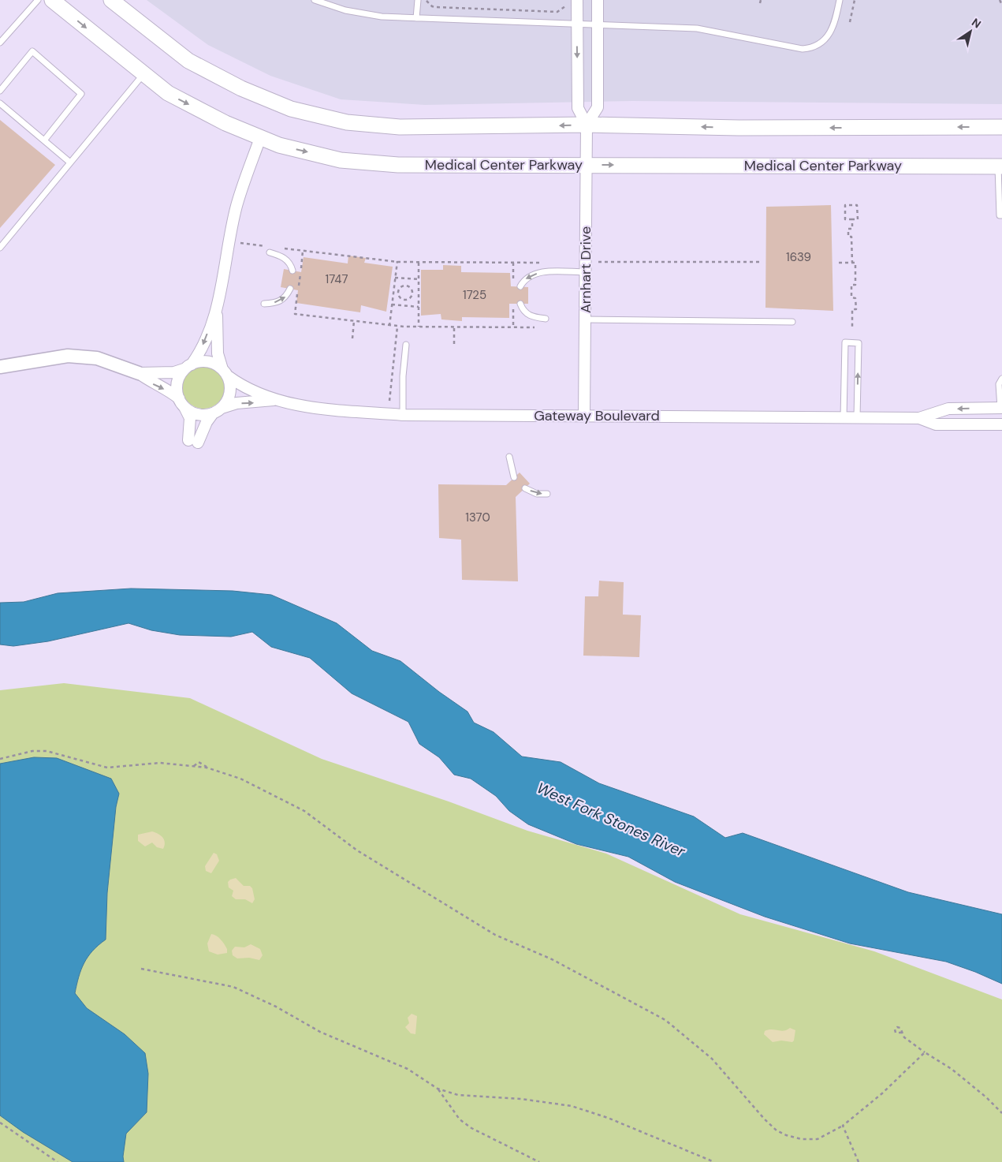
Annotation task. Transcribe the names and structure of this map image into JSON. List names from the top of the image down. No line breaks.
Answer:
{"streets":{"main road":["Medical Center Parkway"],"street":["Arnhart Drive","Gateway Boulevard"]},"crossings":[["Medical Center Parkway","Arnhart Drive"],["Arnhart Drive","Gateway Boulevard"]],"water":["West Fork Stones River"],"house_numbers":["1639","1747","1725","1370"],"north":"top right"}
